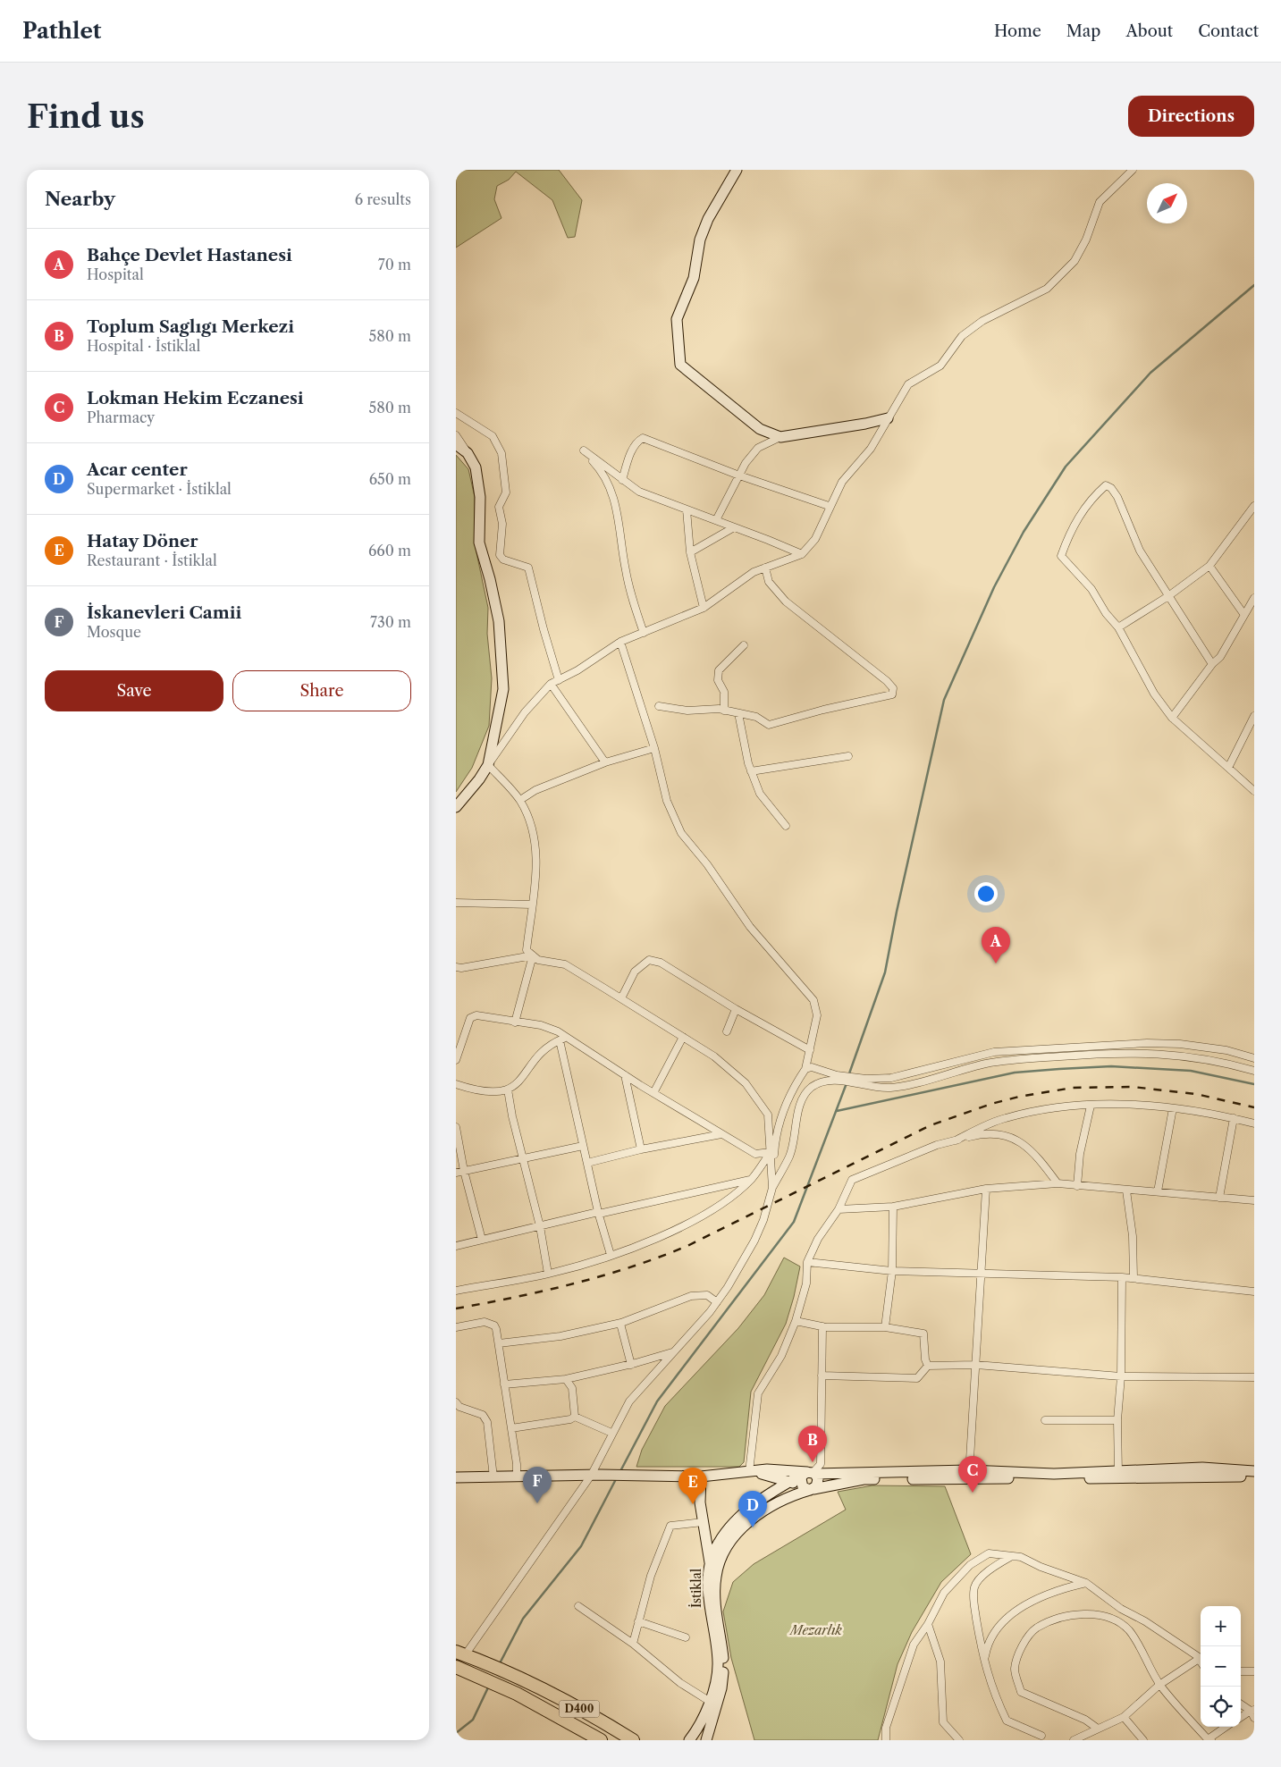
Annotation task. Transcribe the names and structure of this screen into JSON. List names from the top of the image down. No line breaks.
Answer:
{"streets":{"highway":["D400"],"street":["İstiklal"]},"parks":["Mezarlık"],"north":"top right","page":{"header":"Pathlet","nav":["Home","Map","About","Contact"],"buttons":["Directions",["Save","Share"]],"title":"Find us","heading":["Nearby","6 results"],"list":[{"mark":"A","name":"Bahçe Devlet Hastanesi","note":"Hospital","value":"70 m"},{"mark":"B","name":"Toplum Saglıgı Merkezi","note":"Hospital · İstiklal","value":"580 m"},{"mark":"C","name":"Lokman Hekim Eczanesi","note":"Pharmacy","value":"580 m"},{"mark":"D","name":"Acar center","note":"Supermarket · İstiklal","value":"650 m"},{"mark":"E","name":"Hatay Döner","note":"Restaurant · İstiklal","value":"660 m"},{"mark":"F","name":"İskanevleri Camii","note":"Mosque","value":"730 m"}],"pins":["A","B","C","F","E","D"],"map_buttons":["+","−"]}}
